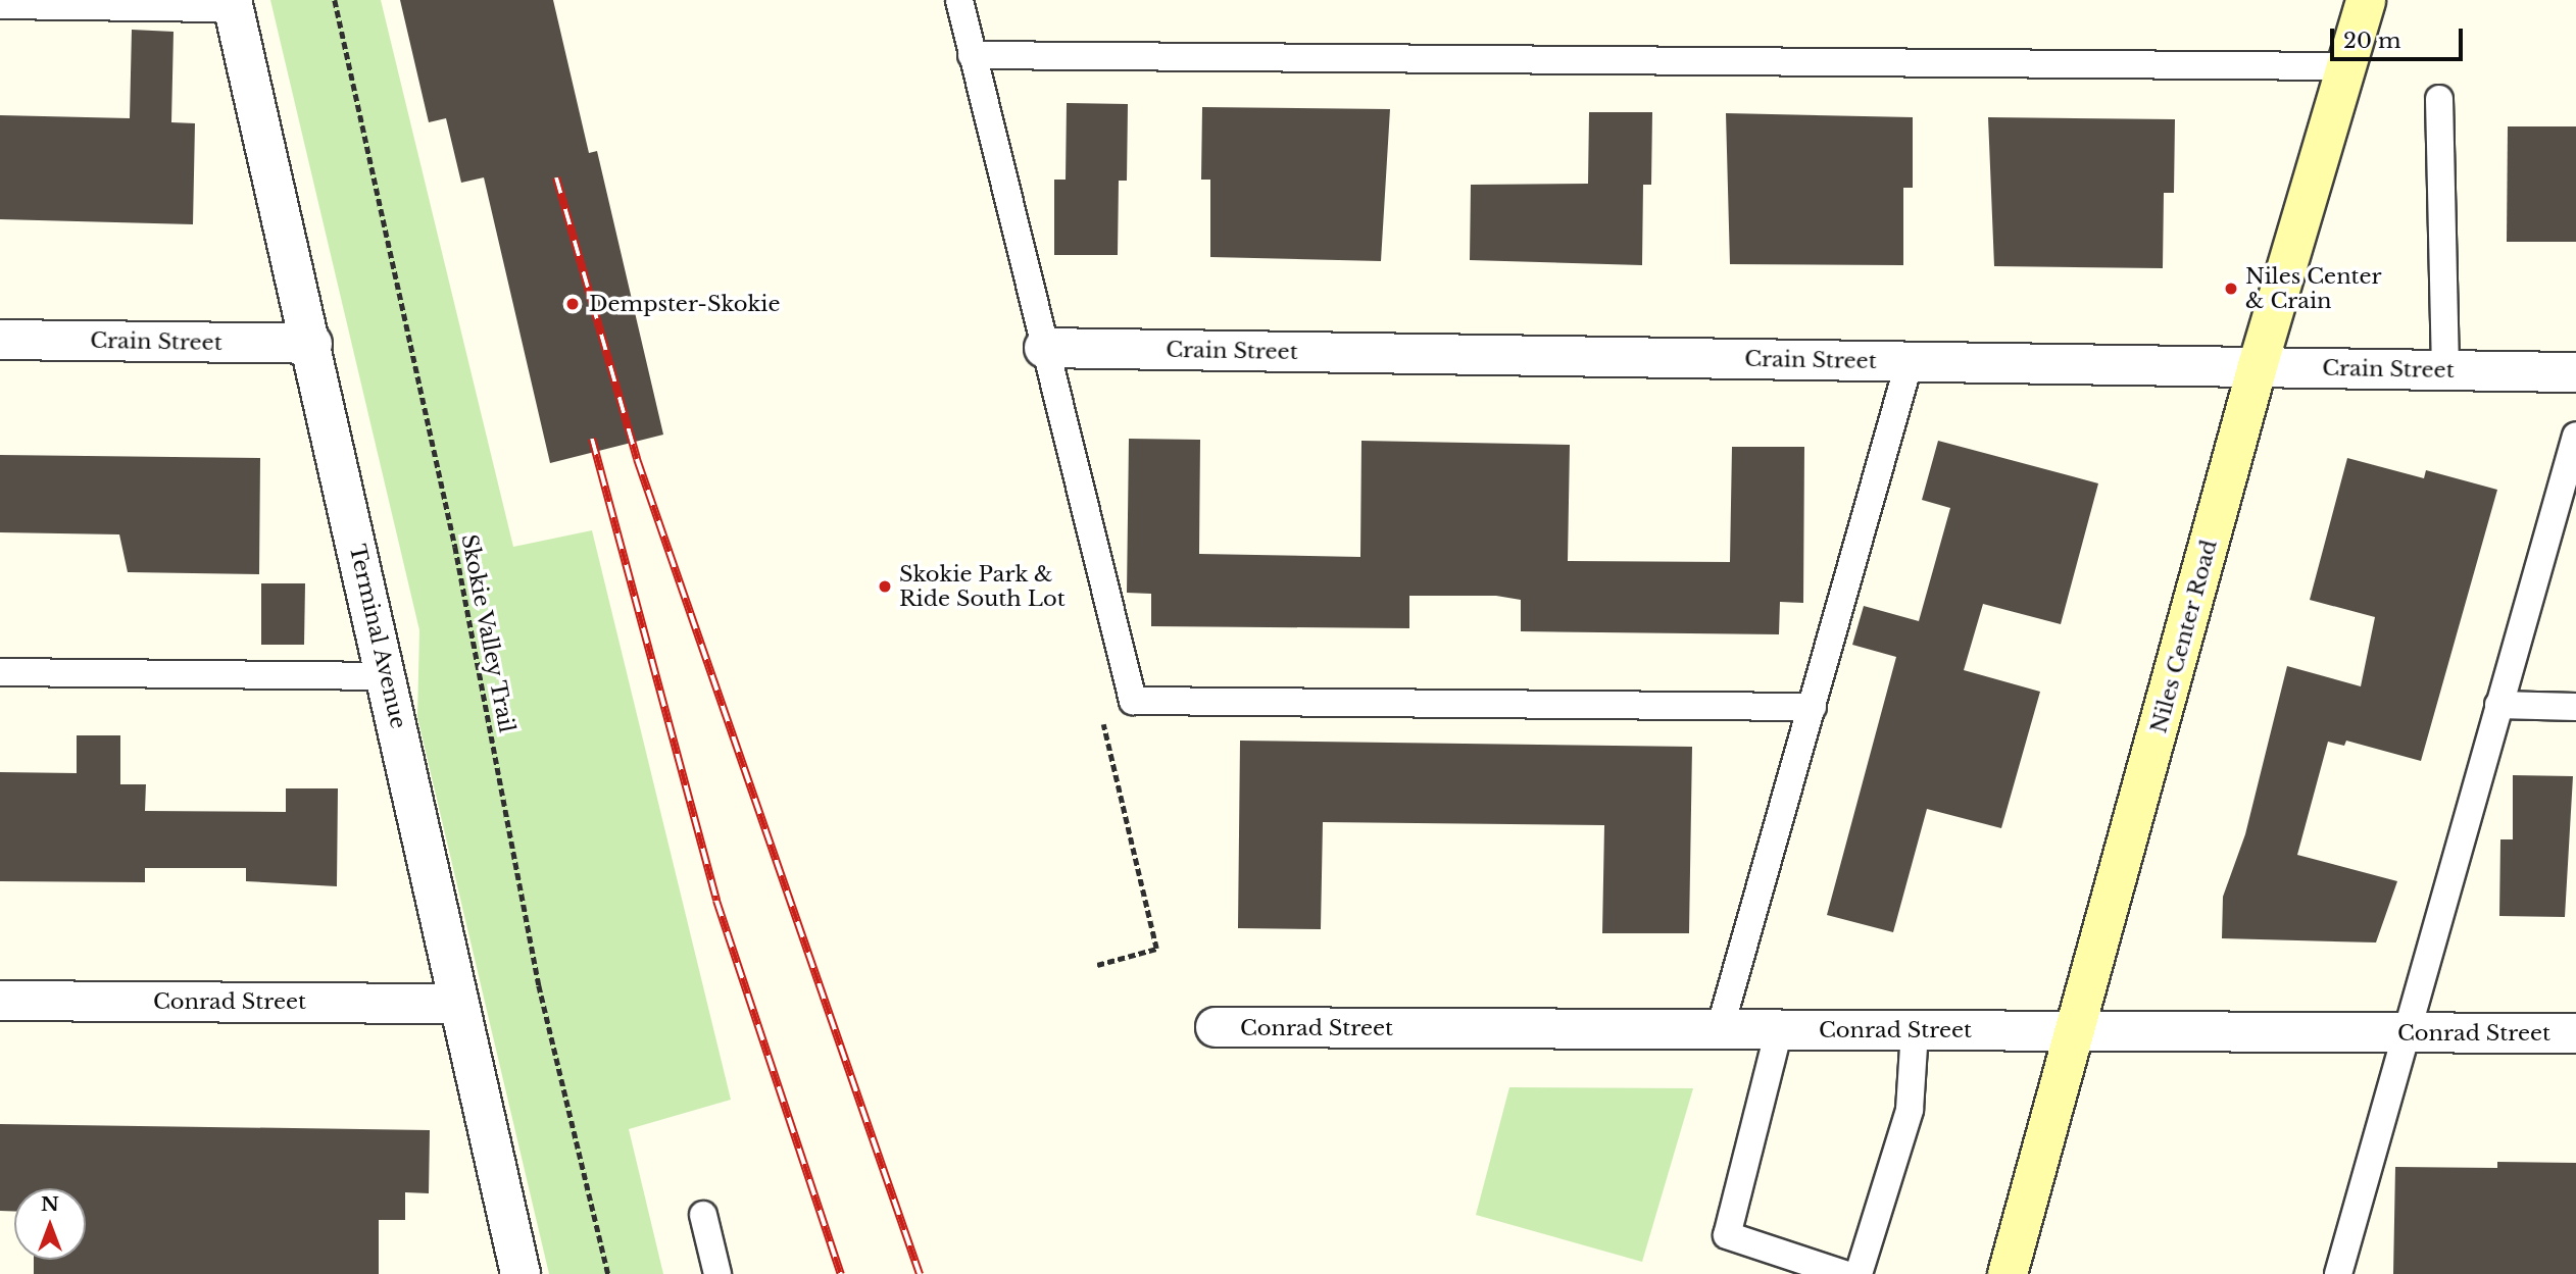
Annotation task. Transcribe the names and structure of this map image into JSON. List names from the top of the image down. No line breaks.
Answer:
{"streets":{"main road":["Niles Center Road"],"street":["Crain Street","Terminal Avenue","Conrad Street"],"path":["Skokie Valley Trail"]},"crossings":[["Crain Street","Terminal Avenue"],["Crain Street","Niles Center Road"],["Terminal Avenue","Conrad Street"],["Niles Center Road","Conrad Street"]],"places":["Niles Center & Crain","Dempster-Skokie","Skokie Park & Ride South Lot"],"scale_bar":"20 m","north":"top"}
